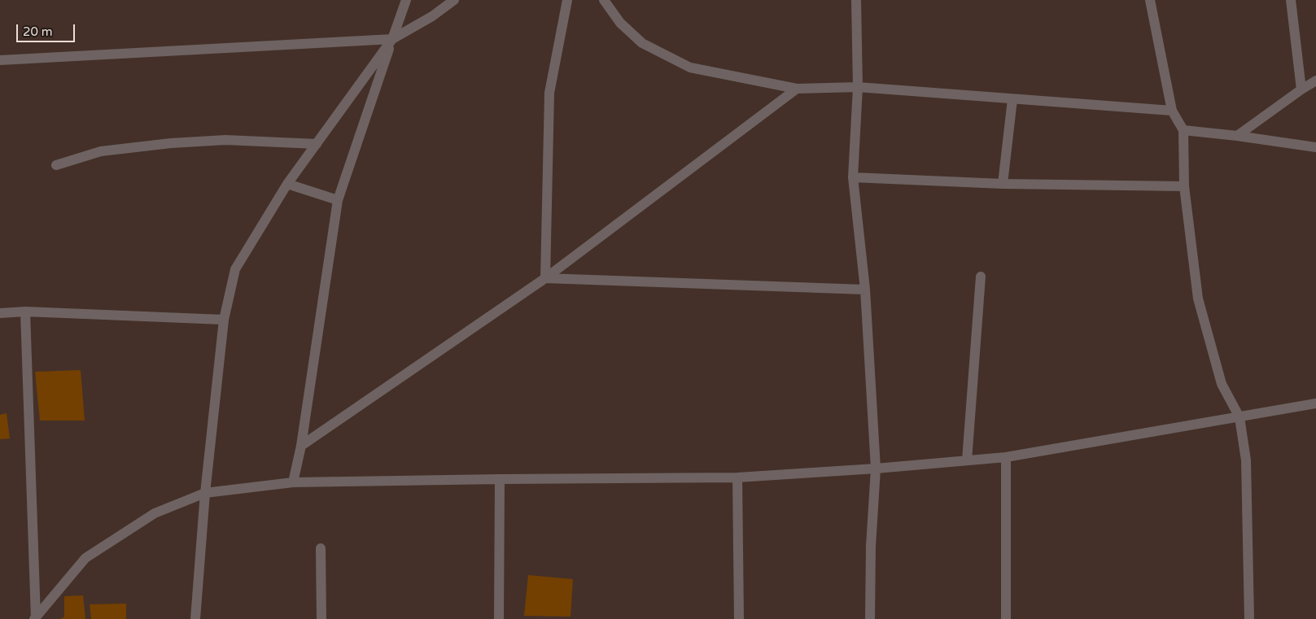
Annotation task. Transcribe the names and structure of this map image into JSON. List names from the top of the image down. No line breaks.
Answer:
{"scale_bar":"20 m"}
